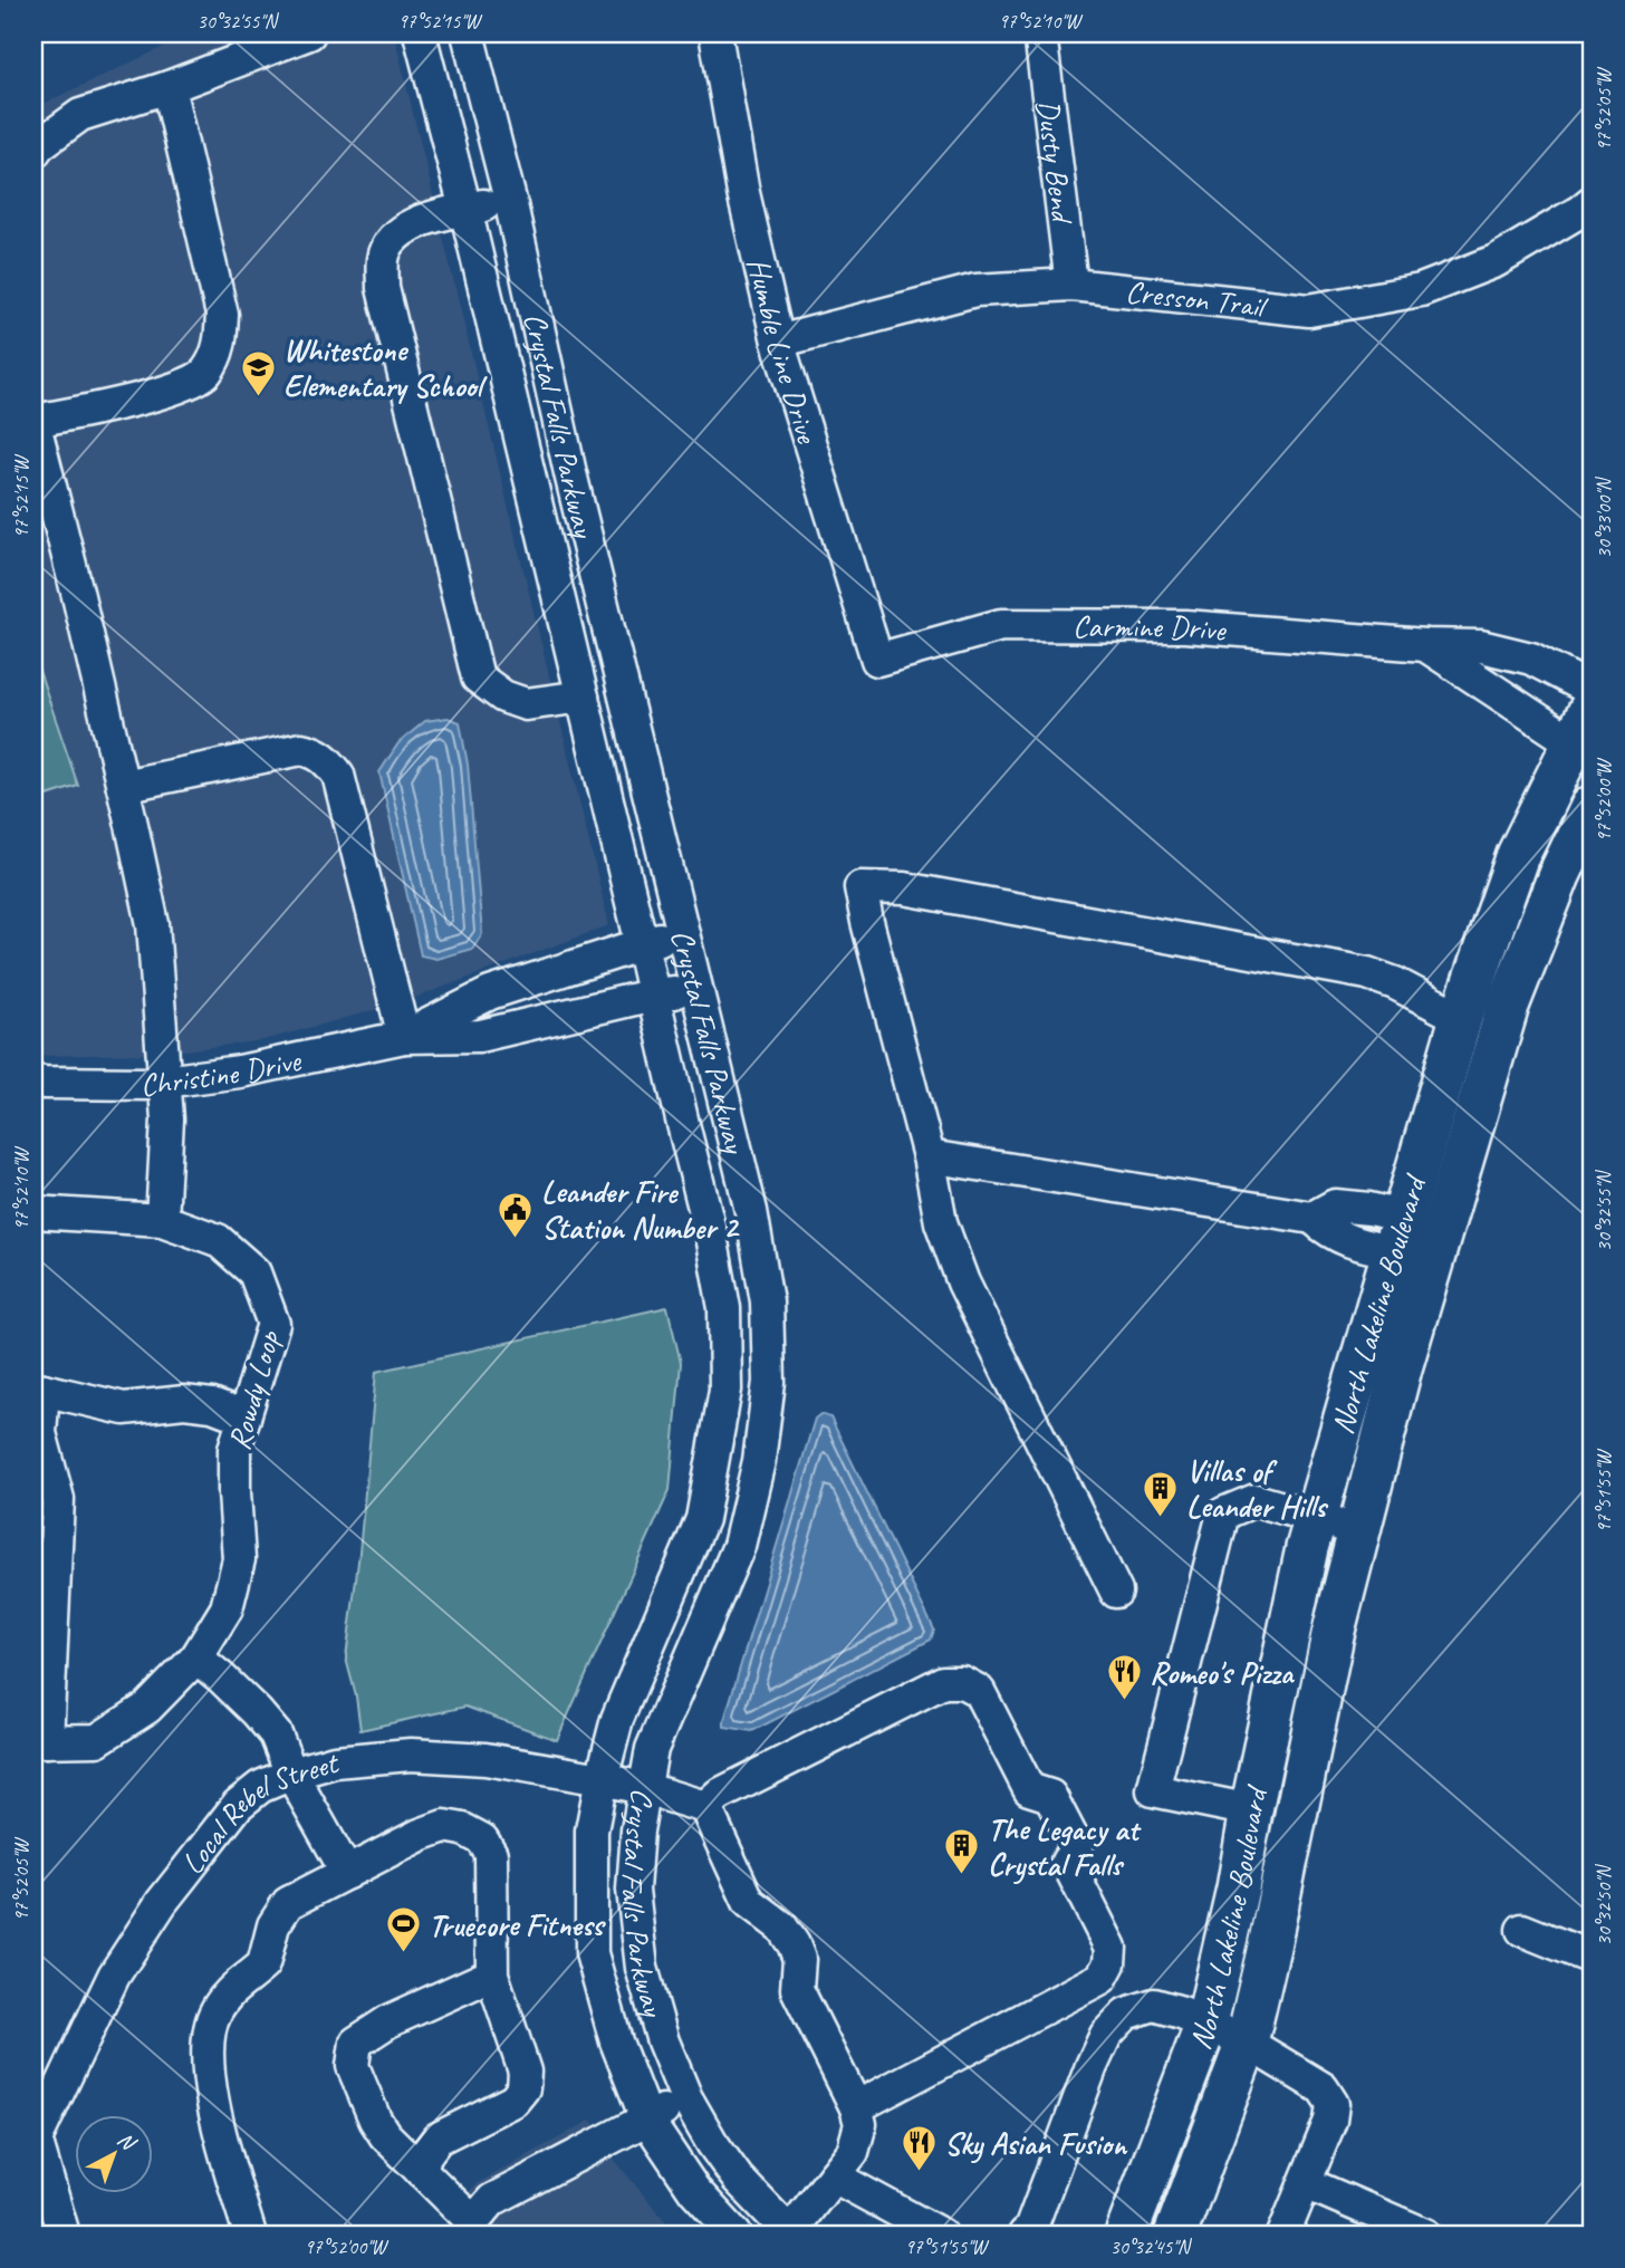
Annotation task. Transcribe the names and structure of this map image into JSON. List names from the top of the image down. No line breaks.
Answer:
{"streets":{"main road":["North Lakeline Boulevard"],"street":["Dusty Bend","Cresson Trail","Humble Line Drive","Crystal Falls Parkway","Carmine Drive","Christine Drive","Rowdy Loop","Local Rebel Street"]},"crossings":[["Dusty Bend","Cresson Trail"],["Cresson Trail","Humble Line Drive"],["Humble Line Drive","Carmine Drive"],["Crystal Falls Parkway","Christine Drive"],["Crystal Falls Parkway","Local Rebel Street"],["Carmine Drive","North Lakeline Boulevard"]],"places":{"school or university":["Whitestone Elementary School"],"public building":["Leander Fire Station Number 2"],"building":["Villas of Leander Hills","The Legacy at Crystal Falls"],"restaurant":["Romeo's Pizza","Sky Asian Fusion"],"sports":["Truecore Fitness"]},"north":"top right","coordinates":["30°32'55\"N","97°52'15\"W","97°52'10\"W","97°52'05\"W","30°33'00\"N","97°52'00\"W","97°51'55\"W","30°32'50\"N","30°32'45\"N"]}
